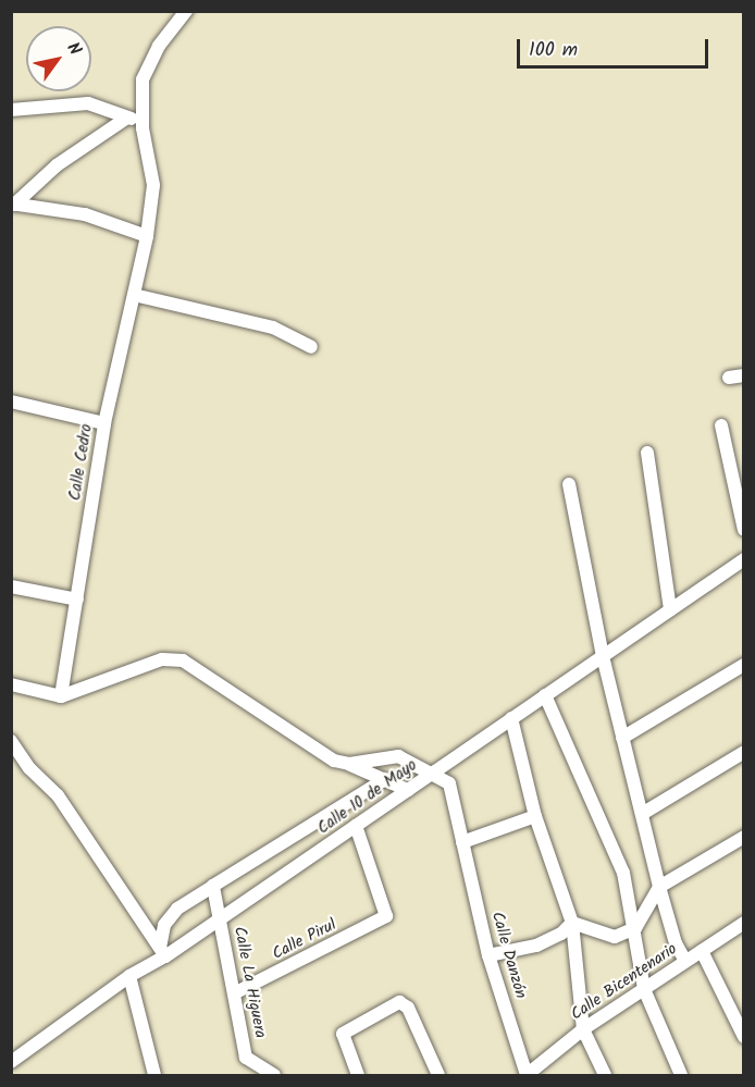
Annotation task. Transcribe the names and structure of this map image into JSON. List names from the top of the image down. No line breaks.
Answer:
{"streets":{"street":["Calle Cedro","Calle 10 de Mayo","Calle Pirul","Calle Danzón","Calle La Higuera","Calle Bicentenario"]},"crossings":[["Calle 10 de Mayo","Calle Pirul"],["Calle 10 de Mayo","Calle Danzón"],["Calle 10 de Mayo","Calle La Higuera"],["Calle Pirul","Calle La Higuera"],["Calle Danzón","Calle Bicentenario"]],"scale_bar":"100 m","north":"top right"}
